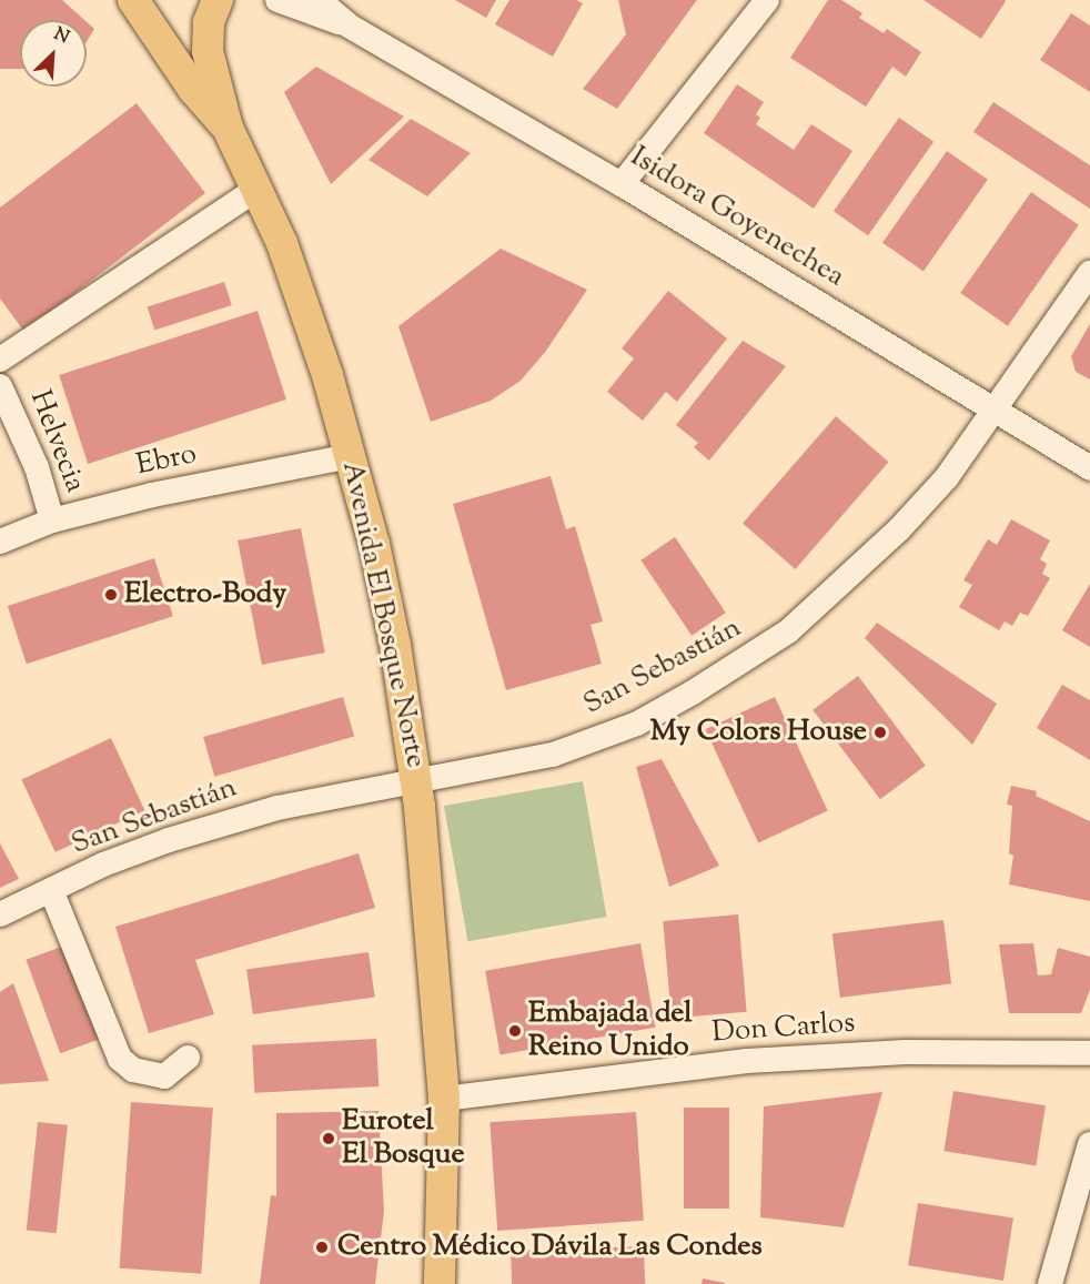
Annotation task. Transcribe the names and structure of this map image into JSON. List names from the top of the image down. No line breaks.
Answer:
{"streets":{"main road":["Avenida El Bosque Norte"],"street":["Isidora Goyenechea","Helvecia","Ebro","San Sebastián","Don Carlos"]},"crossings":[["Isidora Goyenechea","San Sebastián"],["Helvecia","Ebro"],["Ebro","Avenida El Bosque Norte"],["Avenida El Bosque Norte","San Sebastián"],["Avenida El Bosque Norte","Don Carlos"]],"places":["Electro-Body","My Colors House","Embajada del Reino Unido","Eurotel El Bosque","Centro Médico Dávila Las Condes"],"north":"top right"}
